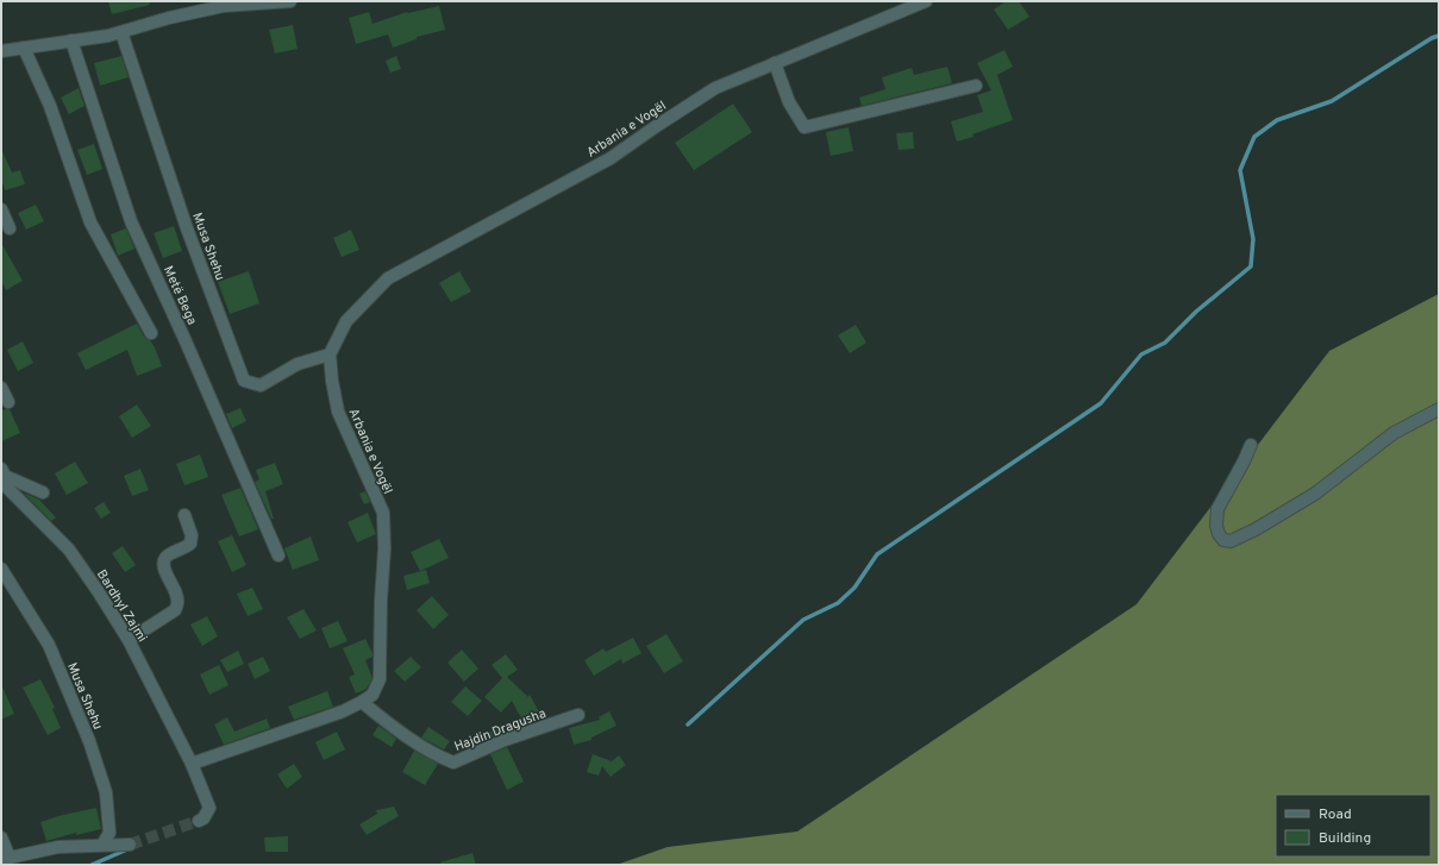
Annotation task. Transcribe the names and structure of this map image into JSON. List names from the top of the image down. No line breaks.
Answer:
{"streets":{"street":["Arbania e Vogël","Musa Shehu","Metë Bega","Bardhyl Zajmi","Hajdin Dragusha"]},"crossings":[["Arbania e Vogël","Musa Shehu"],["Arbania e Vogël","Bardhyl Zajmi"],["Arbania e Vogël","Hajdin Dragusha"]],"legend":["Road","Building"]}
